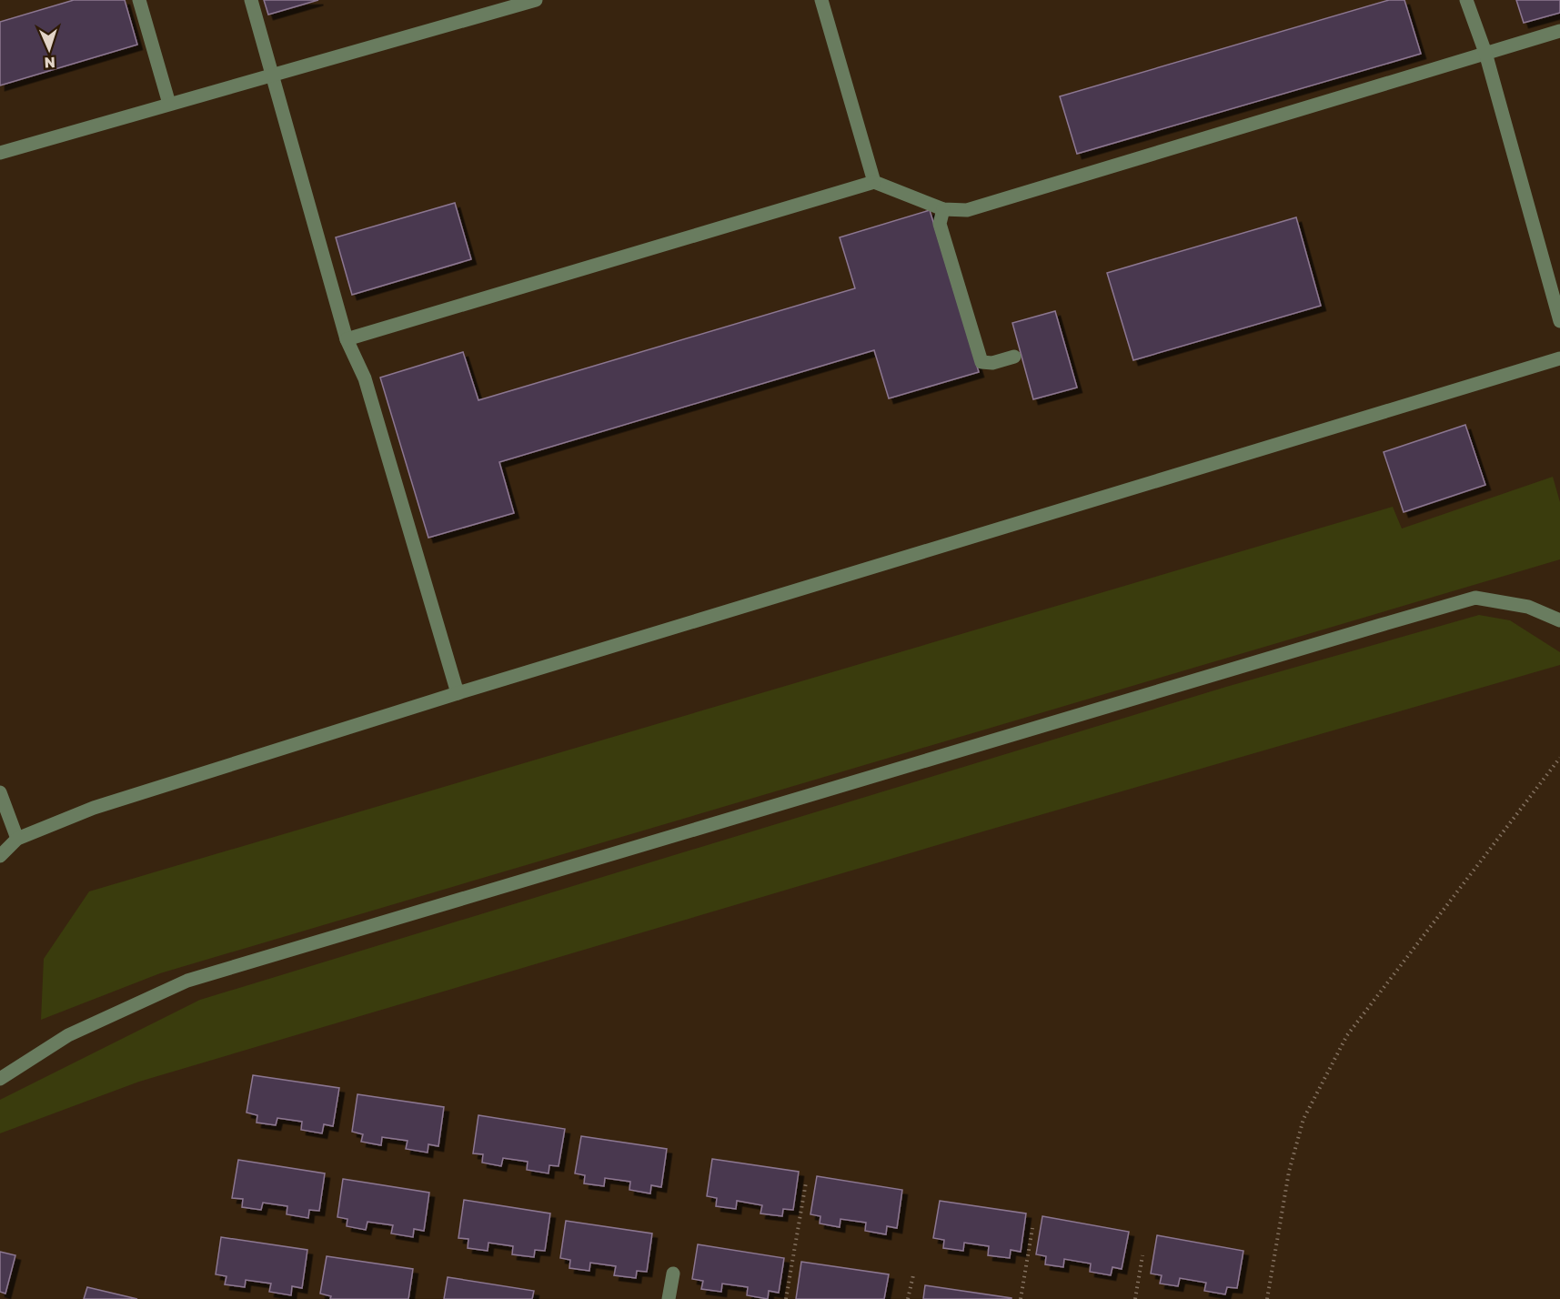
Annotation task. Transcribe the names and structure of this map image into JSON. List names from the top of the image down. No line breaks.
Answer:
{"north":"bottom"}
